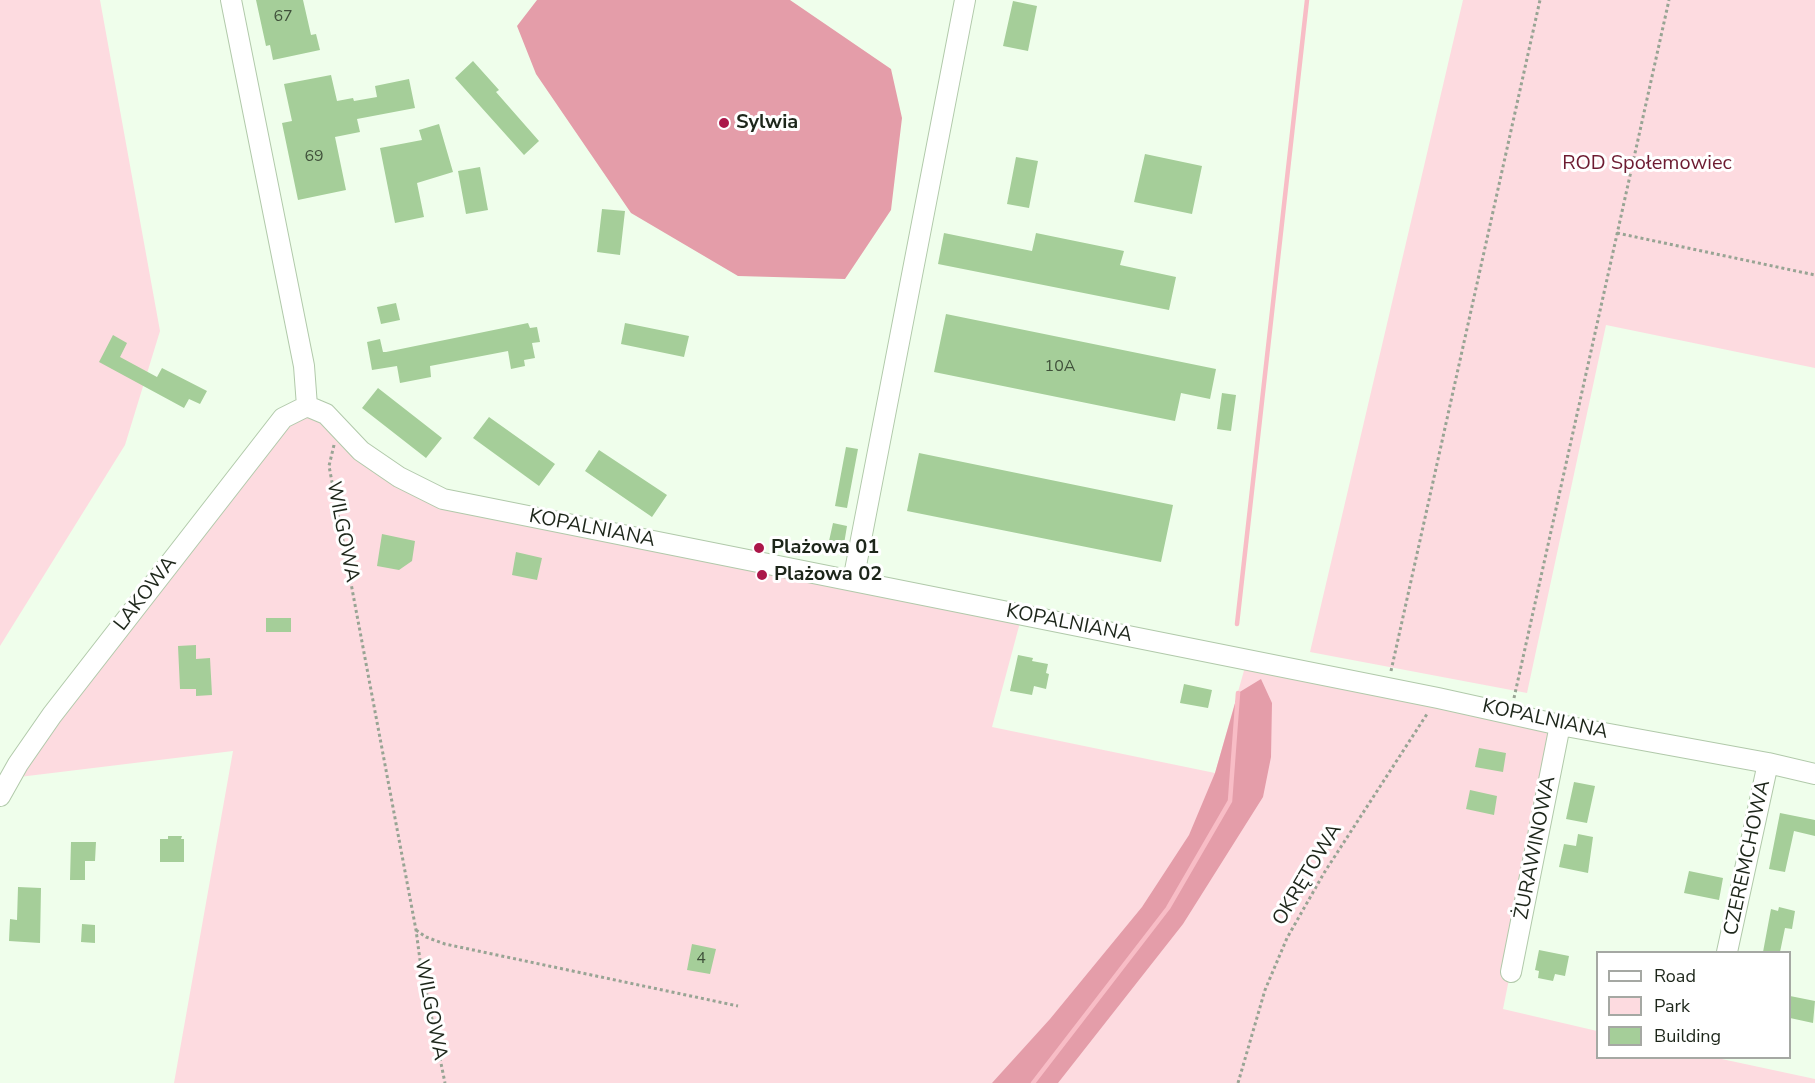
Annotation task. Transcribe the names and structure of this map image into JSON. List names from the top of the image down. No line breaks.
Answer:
{"streets":{"street":["KOPALNIANA","LAKOWA","ŻURAWINOWA","CZEREMCHOWA"],"path":["WILGOWA","OKRĘTOWA"]},"crossings":[["KOPALNIANA","WILGOWA"],["KOPALNIANA","ŻURAWINOWA"],["KOPALNIANA","CZEREMCHOWA"],["KOPALNIANA","OKRĘTOWA"]],"parks":["ROD Społemowiec"],"places":["Sylwia","Plażowa 01","Plażowa 02"],"house_numbers":["67","69","10A","4"],"legend":["Road","Park","Building"]}
